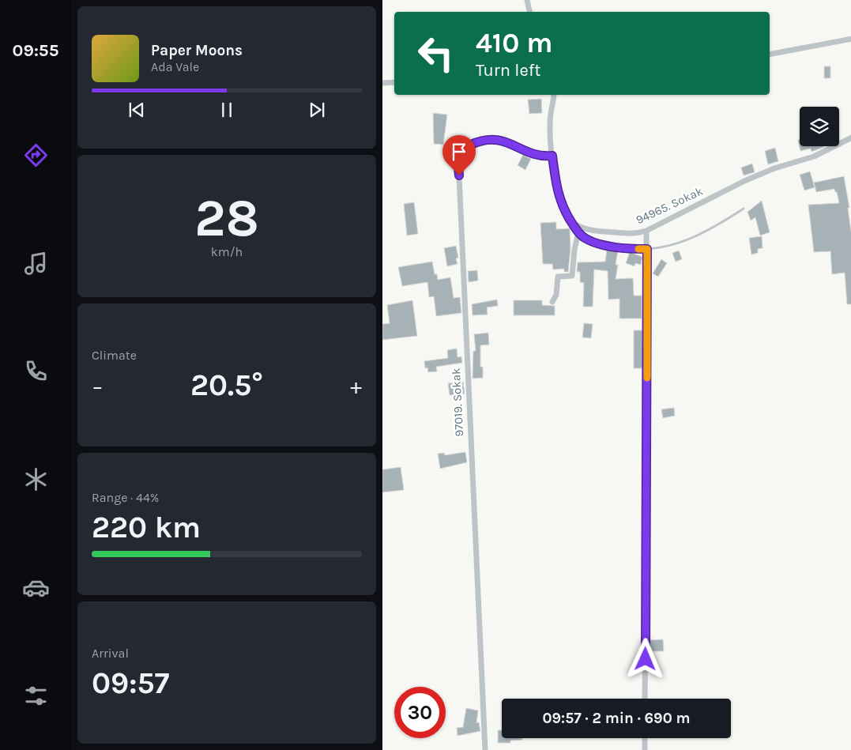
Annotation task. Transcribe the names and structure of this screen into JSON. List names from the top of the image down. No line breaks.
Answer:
{"streets":{"street":["94965. Sokak","97019. Sokak"]},"page":{"tabs":"09:55","turn":["410 m","Turn left"],"song":["Paper Moons","Ada Vale"],"tile":[["28","km/h"],"Climate",["Range · 44%","220 km"],["Arrival","09:57"]],"heat":["−","20.5°","+"],"limit":"30","trip":"09:57 · 2 min · 690 m"}}
